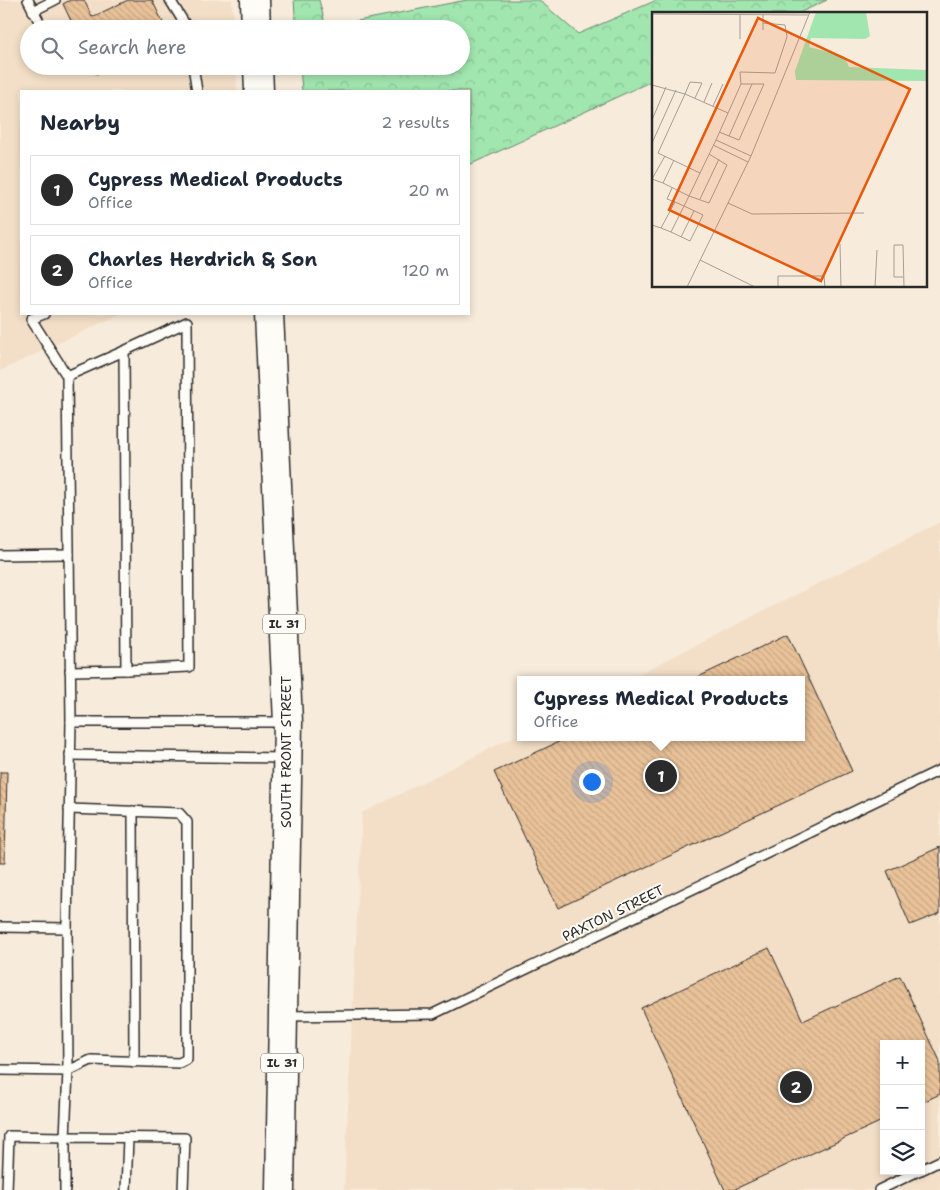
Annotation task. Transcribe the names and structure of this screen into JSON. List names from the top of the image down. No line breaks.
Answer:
{"streets":{"main road":["IL 31","SOUTH FRONT STREET"],"lane":["PAXTON STREET"]},"crossings":[["SOUTH FRONT STREET","PAXTON STREET"]],"page":{"search":"Search here","heading":["Nearby","2 results"],"list":[{"mark":"1","name":"Cypress Medical Products","note":"Office","value":"20 m"},{"mark":"2","name":"Charles Herdrich & Son","note":"Office","value":"120 m"}],"popup":["Cypress Medical Products","Office"],"pins":["1","2"],"map_buttons":["+","−"]}}
